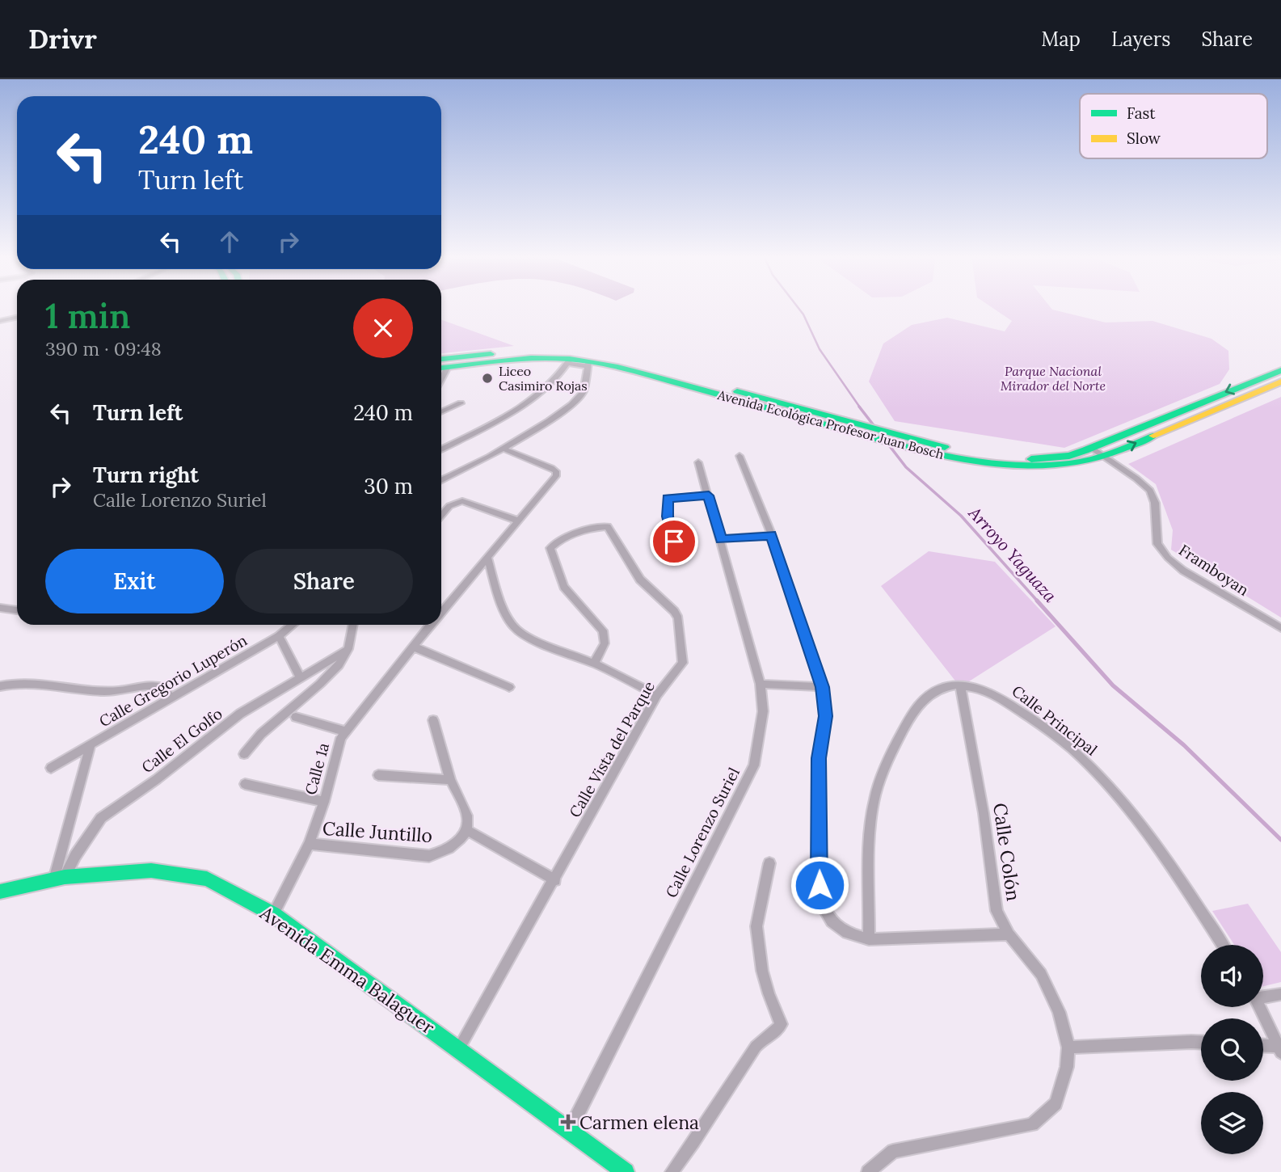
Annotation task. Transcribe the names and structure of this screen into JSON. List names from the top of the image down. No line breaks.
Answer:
{"streets":{"street":["Avenida Ecológica Profesor Juan Bosch","Framboyan","Calle Gregorio Luperón","Calle Principal","Calle El Golfo","Calle Vista del Parque","Calle 1a","Calle Juntillo","Calle Lorenzo Suriel","Calle Colón","Avenida Emma Balaguer"]},"crossings":[["Avenida Ecológica Profesor Juan Bosch","Framboyan"],["Calle Gregorio Luperón","Calle El Golfo"],["Calle Gregorio Luperón","Avenida Emma Balaguer"],["Calle Principal","Calle Colón"],["Calle El Golfo","Avenida Emma Balaguer"],["Calle Vista del Parque","Avenida Emma Balaguer"],["Calle 1a","Calle Juntillo"],["Calle 1a","Avenida Emma Balaguer"],["Calle Lorenzo Suriel","Avenida Emma Balaguer"]],"water":["Arroyo Yaguaza"],"parks":["Parque Nacional Mirador del Norte"],"places":{"other":["Liceo Casimiro Rojas"],"health":["Carmen elena"]},"legend":["Fast","Slow"],"page":{"header":"Drivr","nav":["Map","Layers","Share"],"turn":["240 m","Turn left"],"heading":["1 min","390 m · 09:48"],"list":[{"name":"Turn left","value":"240 m"},{"name":"Turn right","note":"Calle Lorenzo Suriel","value":"30 m"}],"buttons":["Exit","Share"]}}
